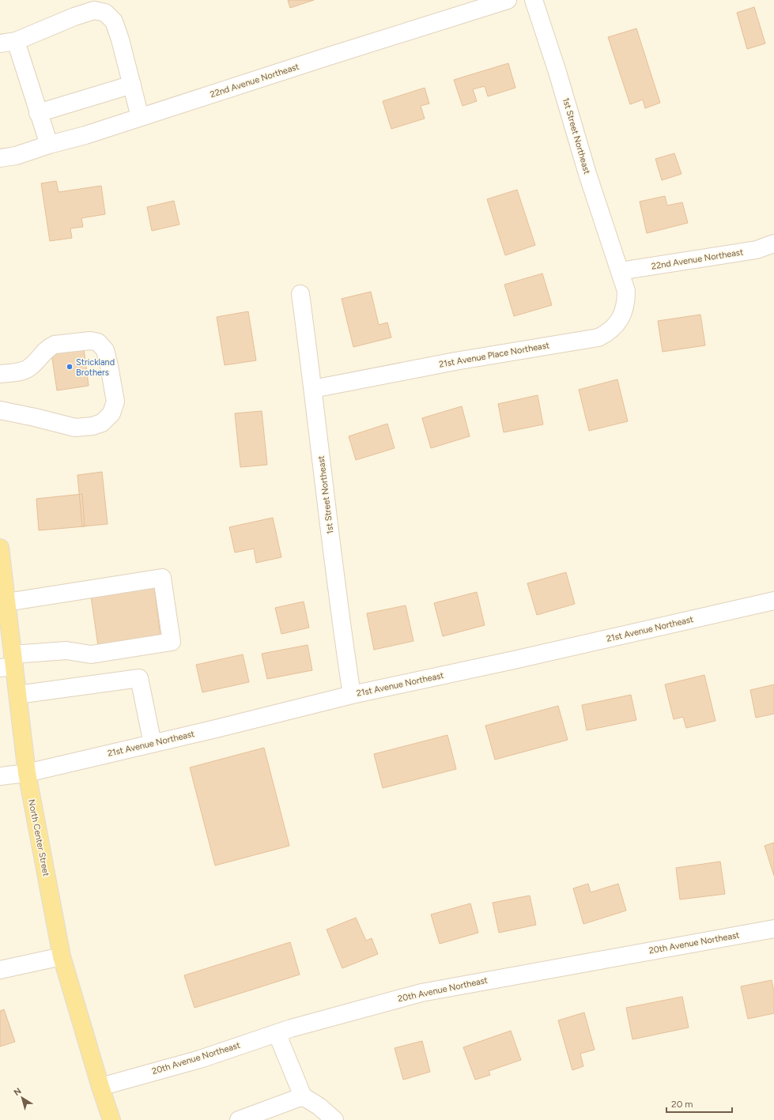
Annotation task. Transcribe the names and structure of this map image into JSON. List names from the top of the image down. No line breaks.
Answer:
{"streets":{"main road":["North Center Street"],"street":["22nd Avenue Northeast","1st Street Northeast","21st Avenue Place Northeast","21st Avenue Northeast","20th Avenue Northeast"]},"crossings":[["22nd Avenue Northeast","1st Street Northeast"],["22nd Avenue Northeast","21st Avenue Place Northeast"],["1st Street Northeast","21st Avenue Place Northeast"],["1st Street Northeast","21st Avenue Northeast"],["21st Avenue Northeast","North Center Street"],["North Center Street","20th Avenue Northeast"]],"places":["Strickland Brothers"],"scale_bar":"20 m","north":"top left"}
